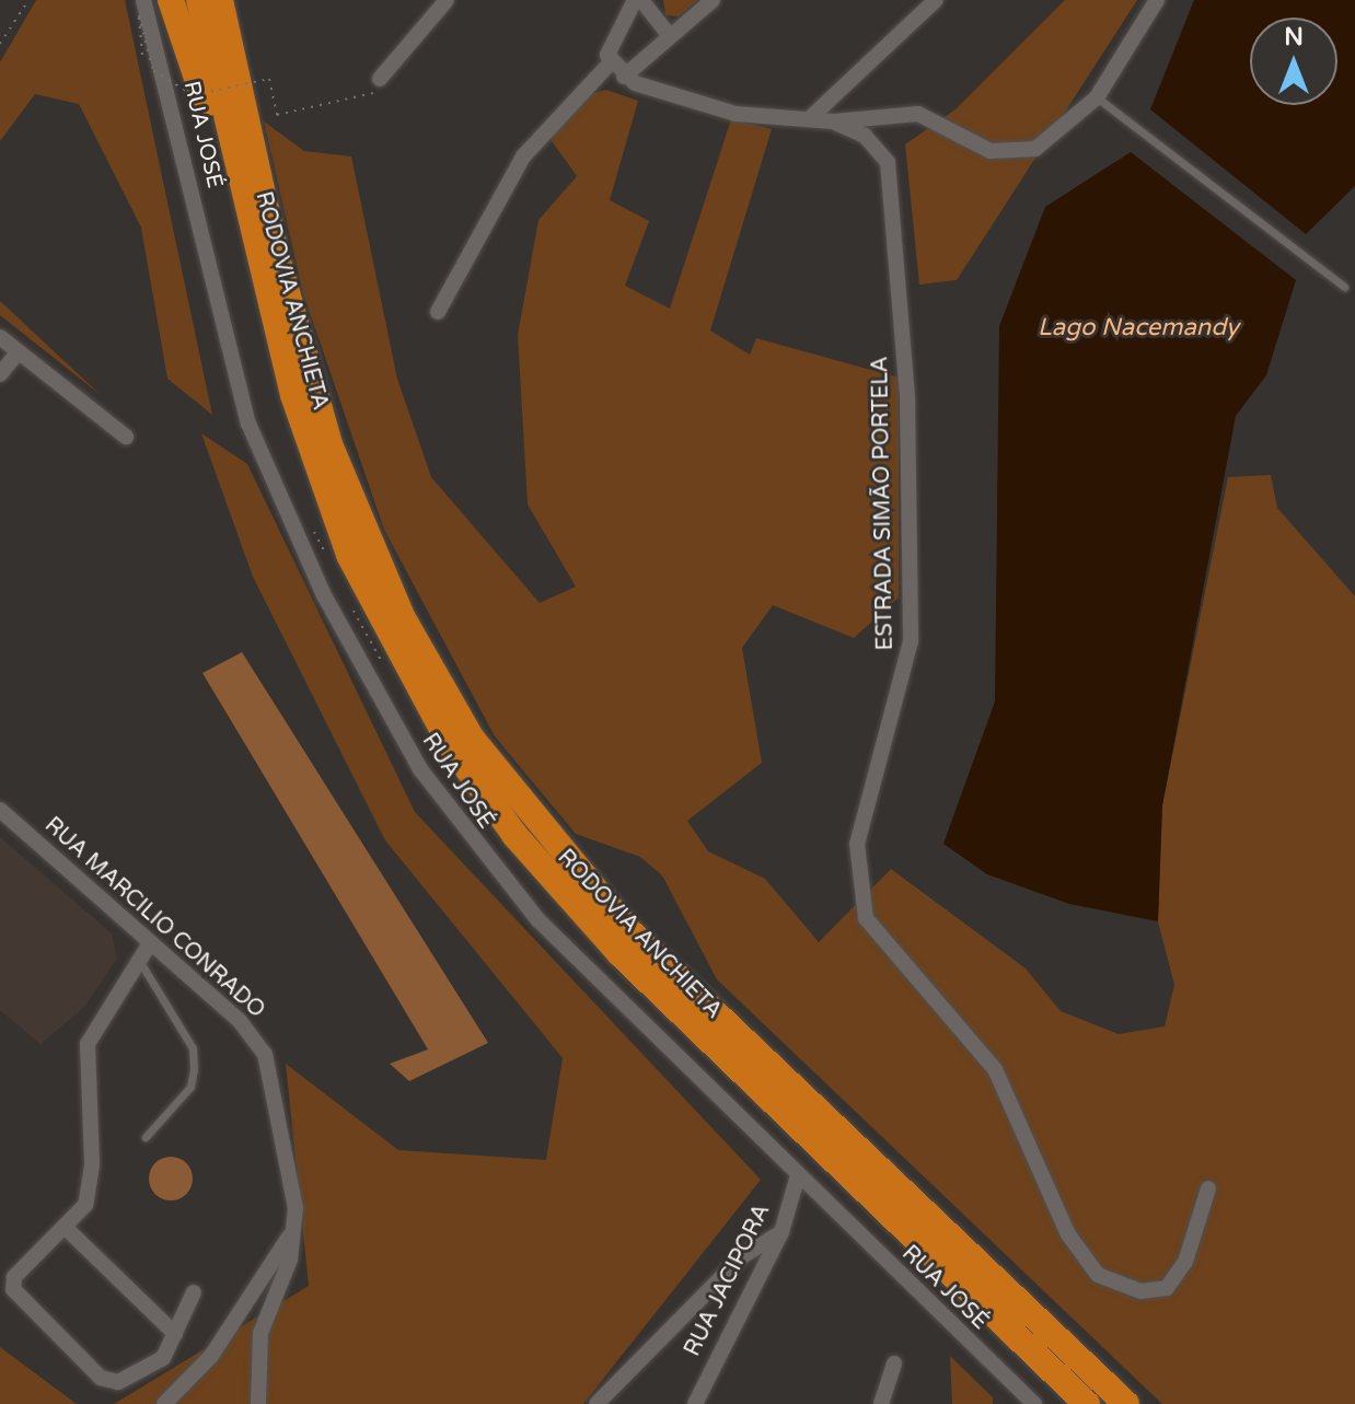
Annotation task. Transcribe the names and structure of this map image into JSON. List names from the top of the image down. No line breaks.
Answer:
{"streets":{"highway":["RODOVIA ANCHIETA"],"street":["RUA JOSÉ","ESTRADA SIMÃO PORTELA","RUA MARCILIO CONRADO","RUA JACIPORA"]},"crossings":[["RUA JOSÉ","RUA JACIPORA"]],"water":["Lago Nacemandy"],"north":"top"}
